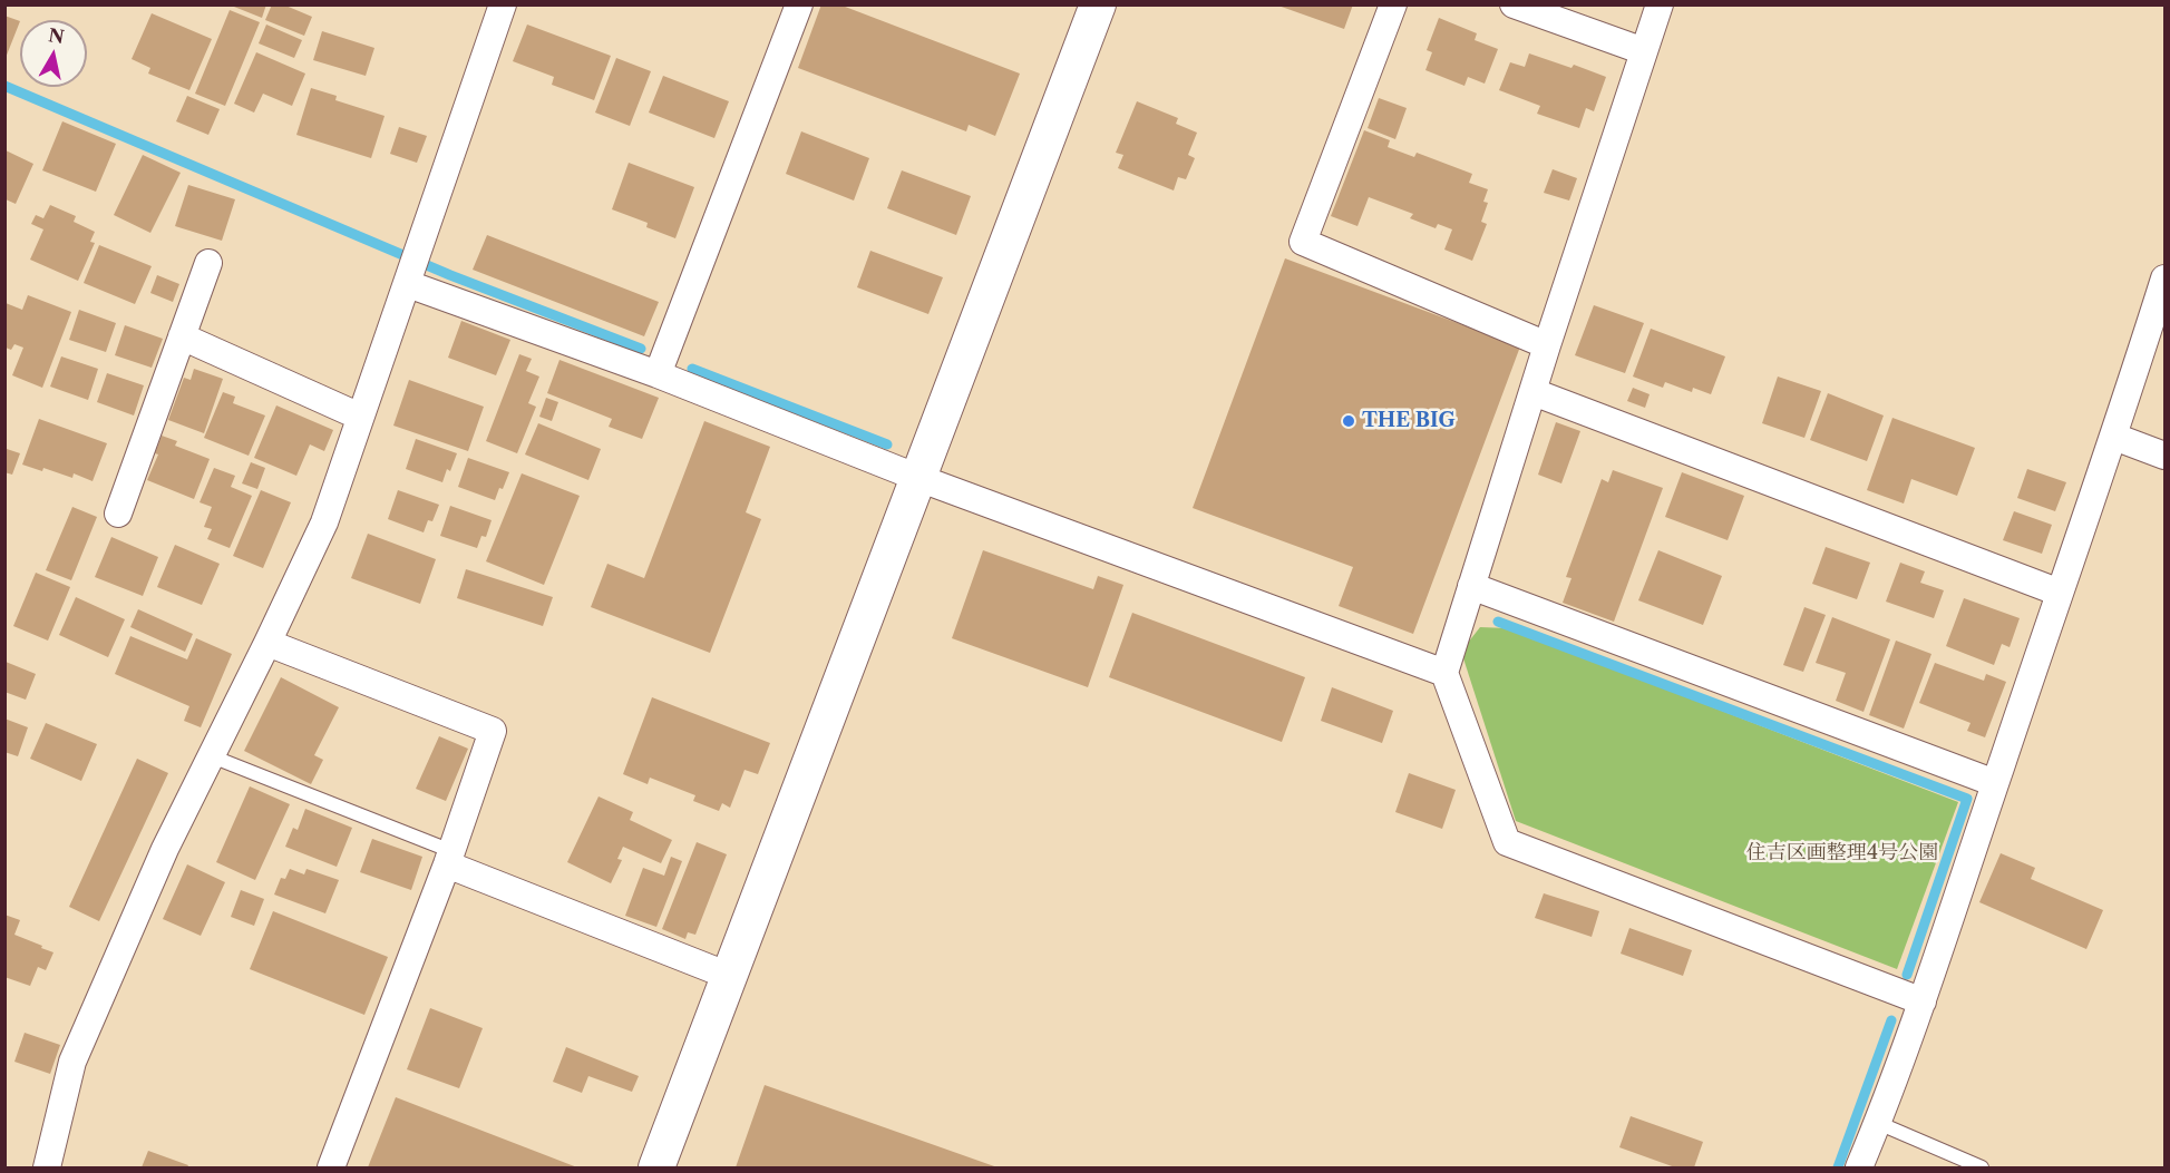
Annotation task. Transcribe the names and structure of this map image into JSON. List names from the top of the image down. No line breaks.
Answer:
{"parks":["住吉区画整理4号公園"],"places":["THE BIG"],"north":"top"}
